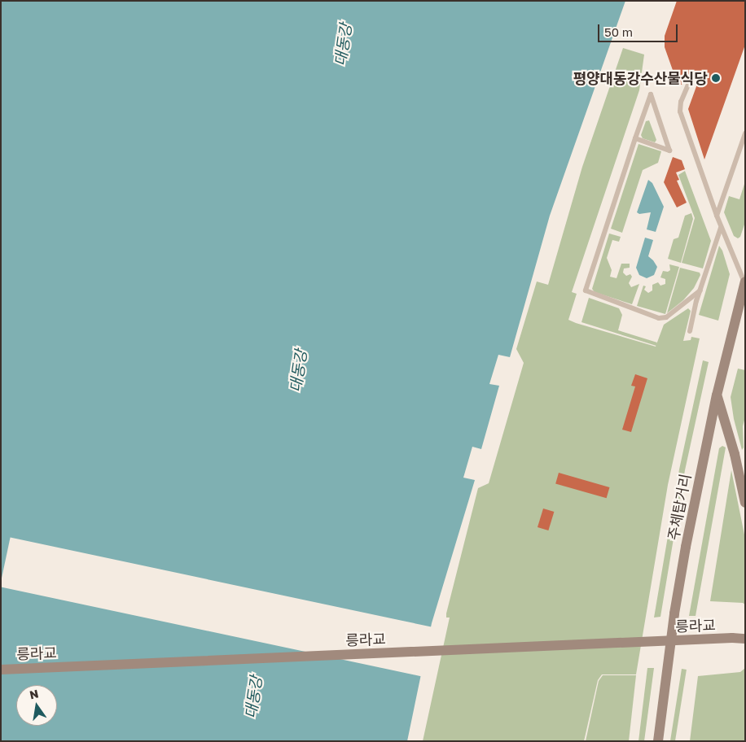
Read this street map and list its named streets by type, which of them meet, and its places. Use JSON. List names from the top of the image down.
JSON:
{
  "streets": {
    "main road": ["주체탑거리", "릉라교"]
  },
  "water": ["대동강"],
  "places": ["평양대동강수산물식당"],
  "scale_bar": "50 m",
  "north": "top"
}
